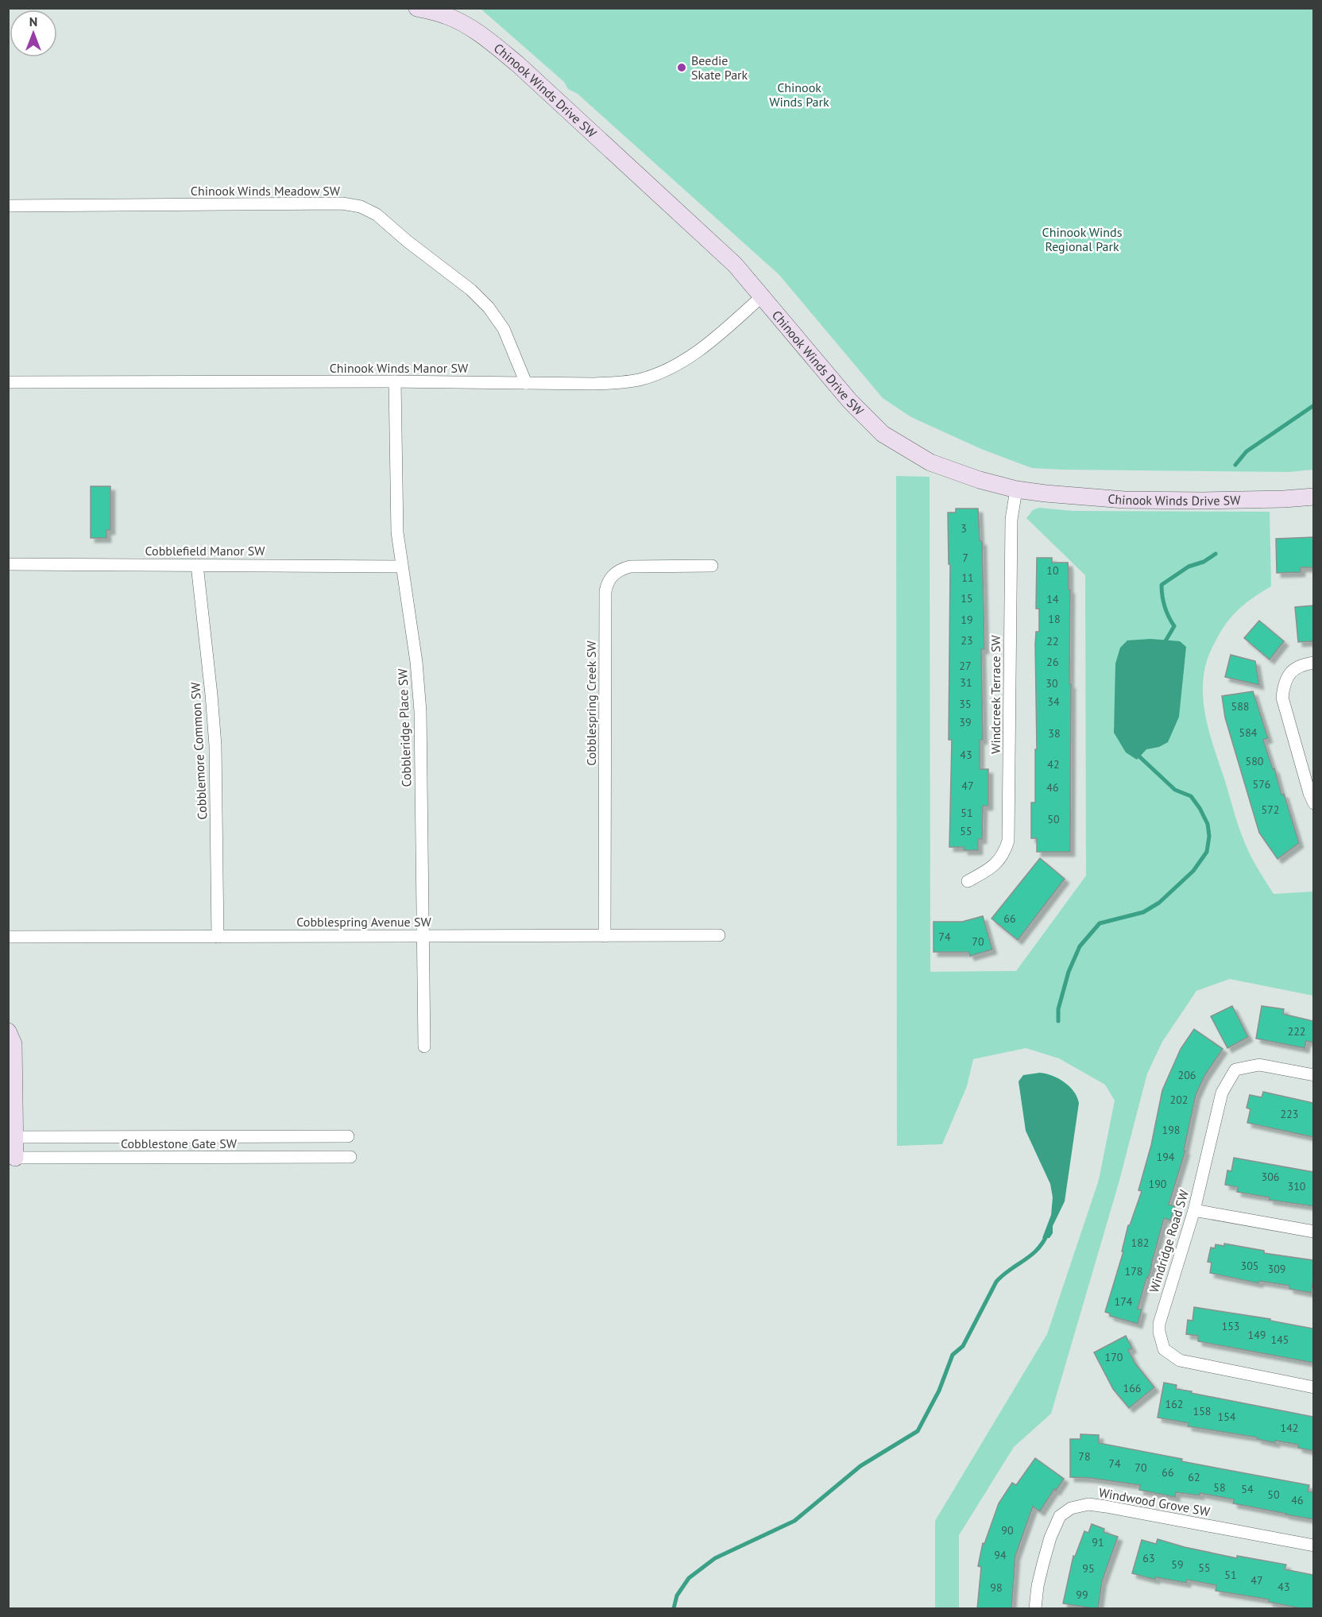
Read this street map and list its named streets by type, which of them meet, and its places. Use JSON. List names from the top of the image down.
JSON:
{
  "streets": {
    "street": [
      "Chinook Winds Drive SW",
      "Chinook Winds Meadow SW",
      "Chinook Winds Manor SW",
      "Cobblefield Manor SW",
      "Windcreek Terrace SW",
      "Cobblespring Creek SW",
      "Cobbleridge Place SW",
      "Cobblemore Common SW",
      "Cobblespring Avenue SW",
      "Cobblestone Gate SW",
      "Windridge Road SW",
      "Windwood Grove SW"
    ]
  },
  "crossings": [
    ["Chinook Winds Drive SW", "Chinook Winds Manor SW"],
    ["Chinook Winds Drive SW", "Windcreek Terrace SW"],
    ["Chinook Winds Meadow SW", "Chinook Winds Manor SW"],
    ["Chinook Winds Manor SW", "Cobbleridge Place SW"],
    ["Cobblefield Manor SW", "Cobbleridge Place SW"],
    ["Cobblefield Manor SW", "Cobblemore Common SW"],
    ["Cobblespring Creek SW", "Cobblespring Avenue SW"],
    ["Cobbleridge Place SW", "Cobblespring Avenue SW"],
    ["Cobblemore Common SW", "Cobblespring Avenue SW"]
  ],
  "parks": ["Chinook Winds Park", "Chinook Winds Regional Park"],
  "places": ["Beedie Skate Park"],
  "house_numbers": [
    "3",
    "7",
    "10",
    "11",
    "15",
    "14",
    "18",
    "19",
    "23",
    "22",
    "26",
    "27",
    "31",
    "30",
    "34",
    "35",
    "588",
    "39",
    "584",
    "38",
    "43",
    "580",
    "42",
    "576",
    "47",
    "46",
    "572",
    "51",
    "50",
    "55",
    "66",
    "74",
    "70",
    "222",
    "206",
    "202",
    "223",
    "198",
    "194",
    "306",
    "190",
    "310",
    "182",
    "305",
    "309",
    "178",
    "174",
    "153",
    "149",
    "145",
    "170",
    "166",
    "162",
    "158",
    "154",
    "142",
    "78",
    "74",
    "70",
    "66",
    "62",
    "58",
    "54",
    "50",
    "46",
    "90",
    "91",
    "94",
    "63",
    "59",
    "55",
    "95",
    "51",
    "47",
    "43",
    "98",
    "99"
  ],
  "north": "top"
}
